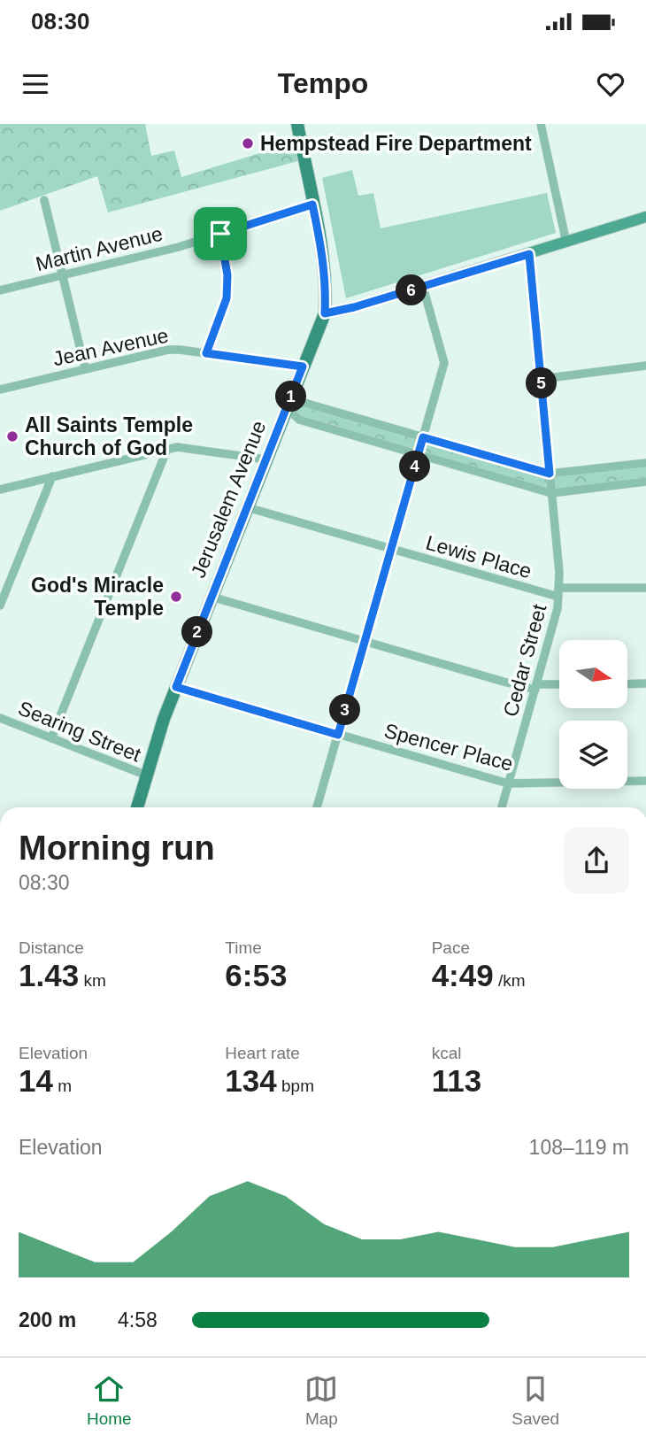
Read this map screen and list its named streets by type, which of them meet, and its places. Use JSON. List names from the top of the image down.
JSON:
{
  "streets": {
    "main road": ["Jerusalem Avenue"],
    "street": [
      "Martin Avenue",
      "Jean Avenue",
      "Lewis Place",
      "Cedar Street",
      "Searing Street",
      "Spencer Place"
    ]
  },
  "crossings": [
    ["Martin Avenue", "Jerusalem Avenue"],
    ["Jean Avenue", "Jerusalem Avenue"],
    ["Jerusalem Avenue", "Lewis Place"],
    ["Jerusalem Avenue", "Searing Street"],
    ["Jerusalem Avenue", "Spencer Place"],
    ["Lewis Place", "Cedar Street"],
    ["Cedar Street", "Spencer Place"]
  ],
  "places": ["Hempstead Fire Department", "All Saints Temple Church of God", "God's Miracle Temple"],
  "north": "right",
  "page": {
    "status": "08:30",
    "header": "Tempo",
    "pins": [
      "6",
      "5",
      "1",
      "4",
      "2",
      "3"
    ],
    "heading": ["Morning run", "08:30"],
    "stats": [
      ["Distance", "1.43 km"],
      ["Time", "6:53"],
      ["Pace", "4:49 /km"],
      ["Elevation", "14 m"],
      ["Heart rate", "134 bpm"],
      ["kcal", "113"]
    ],
    "chart": ["Elevation", "108–119 m"],
    "list": [
      {
        "name": "200 m",
        "note": "4:58"
      }
    ],
    "tabs": ["Home", "Map", "Saved"]
  }
}
